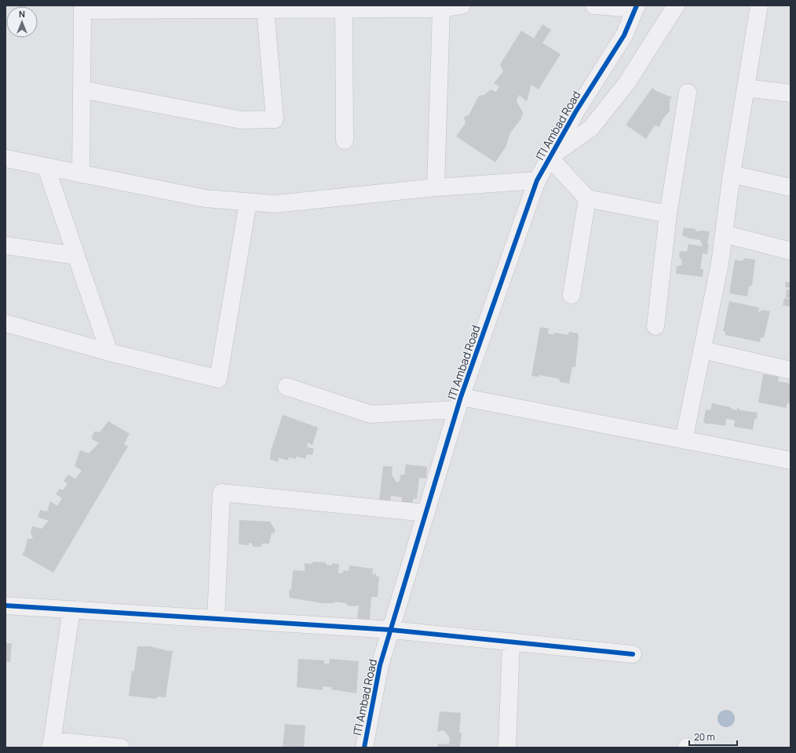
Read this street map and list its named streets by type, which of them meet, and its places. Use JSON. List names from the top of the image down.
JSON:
{
  "streets": {
    "street": ["ITI Ambad Road"]
  },
  "scale_bar": "20 m",
  "north": "top"
}
